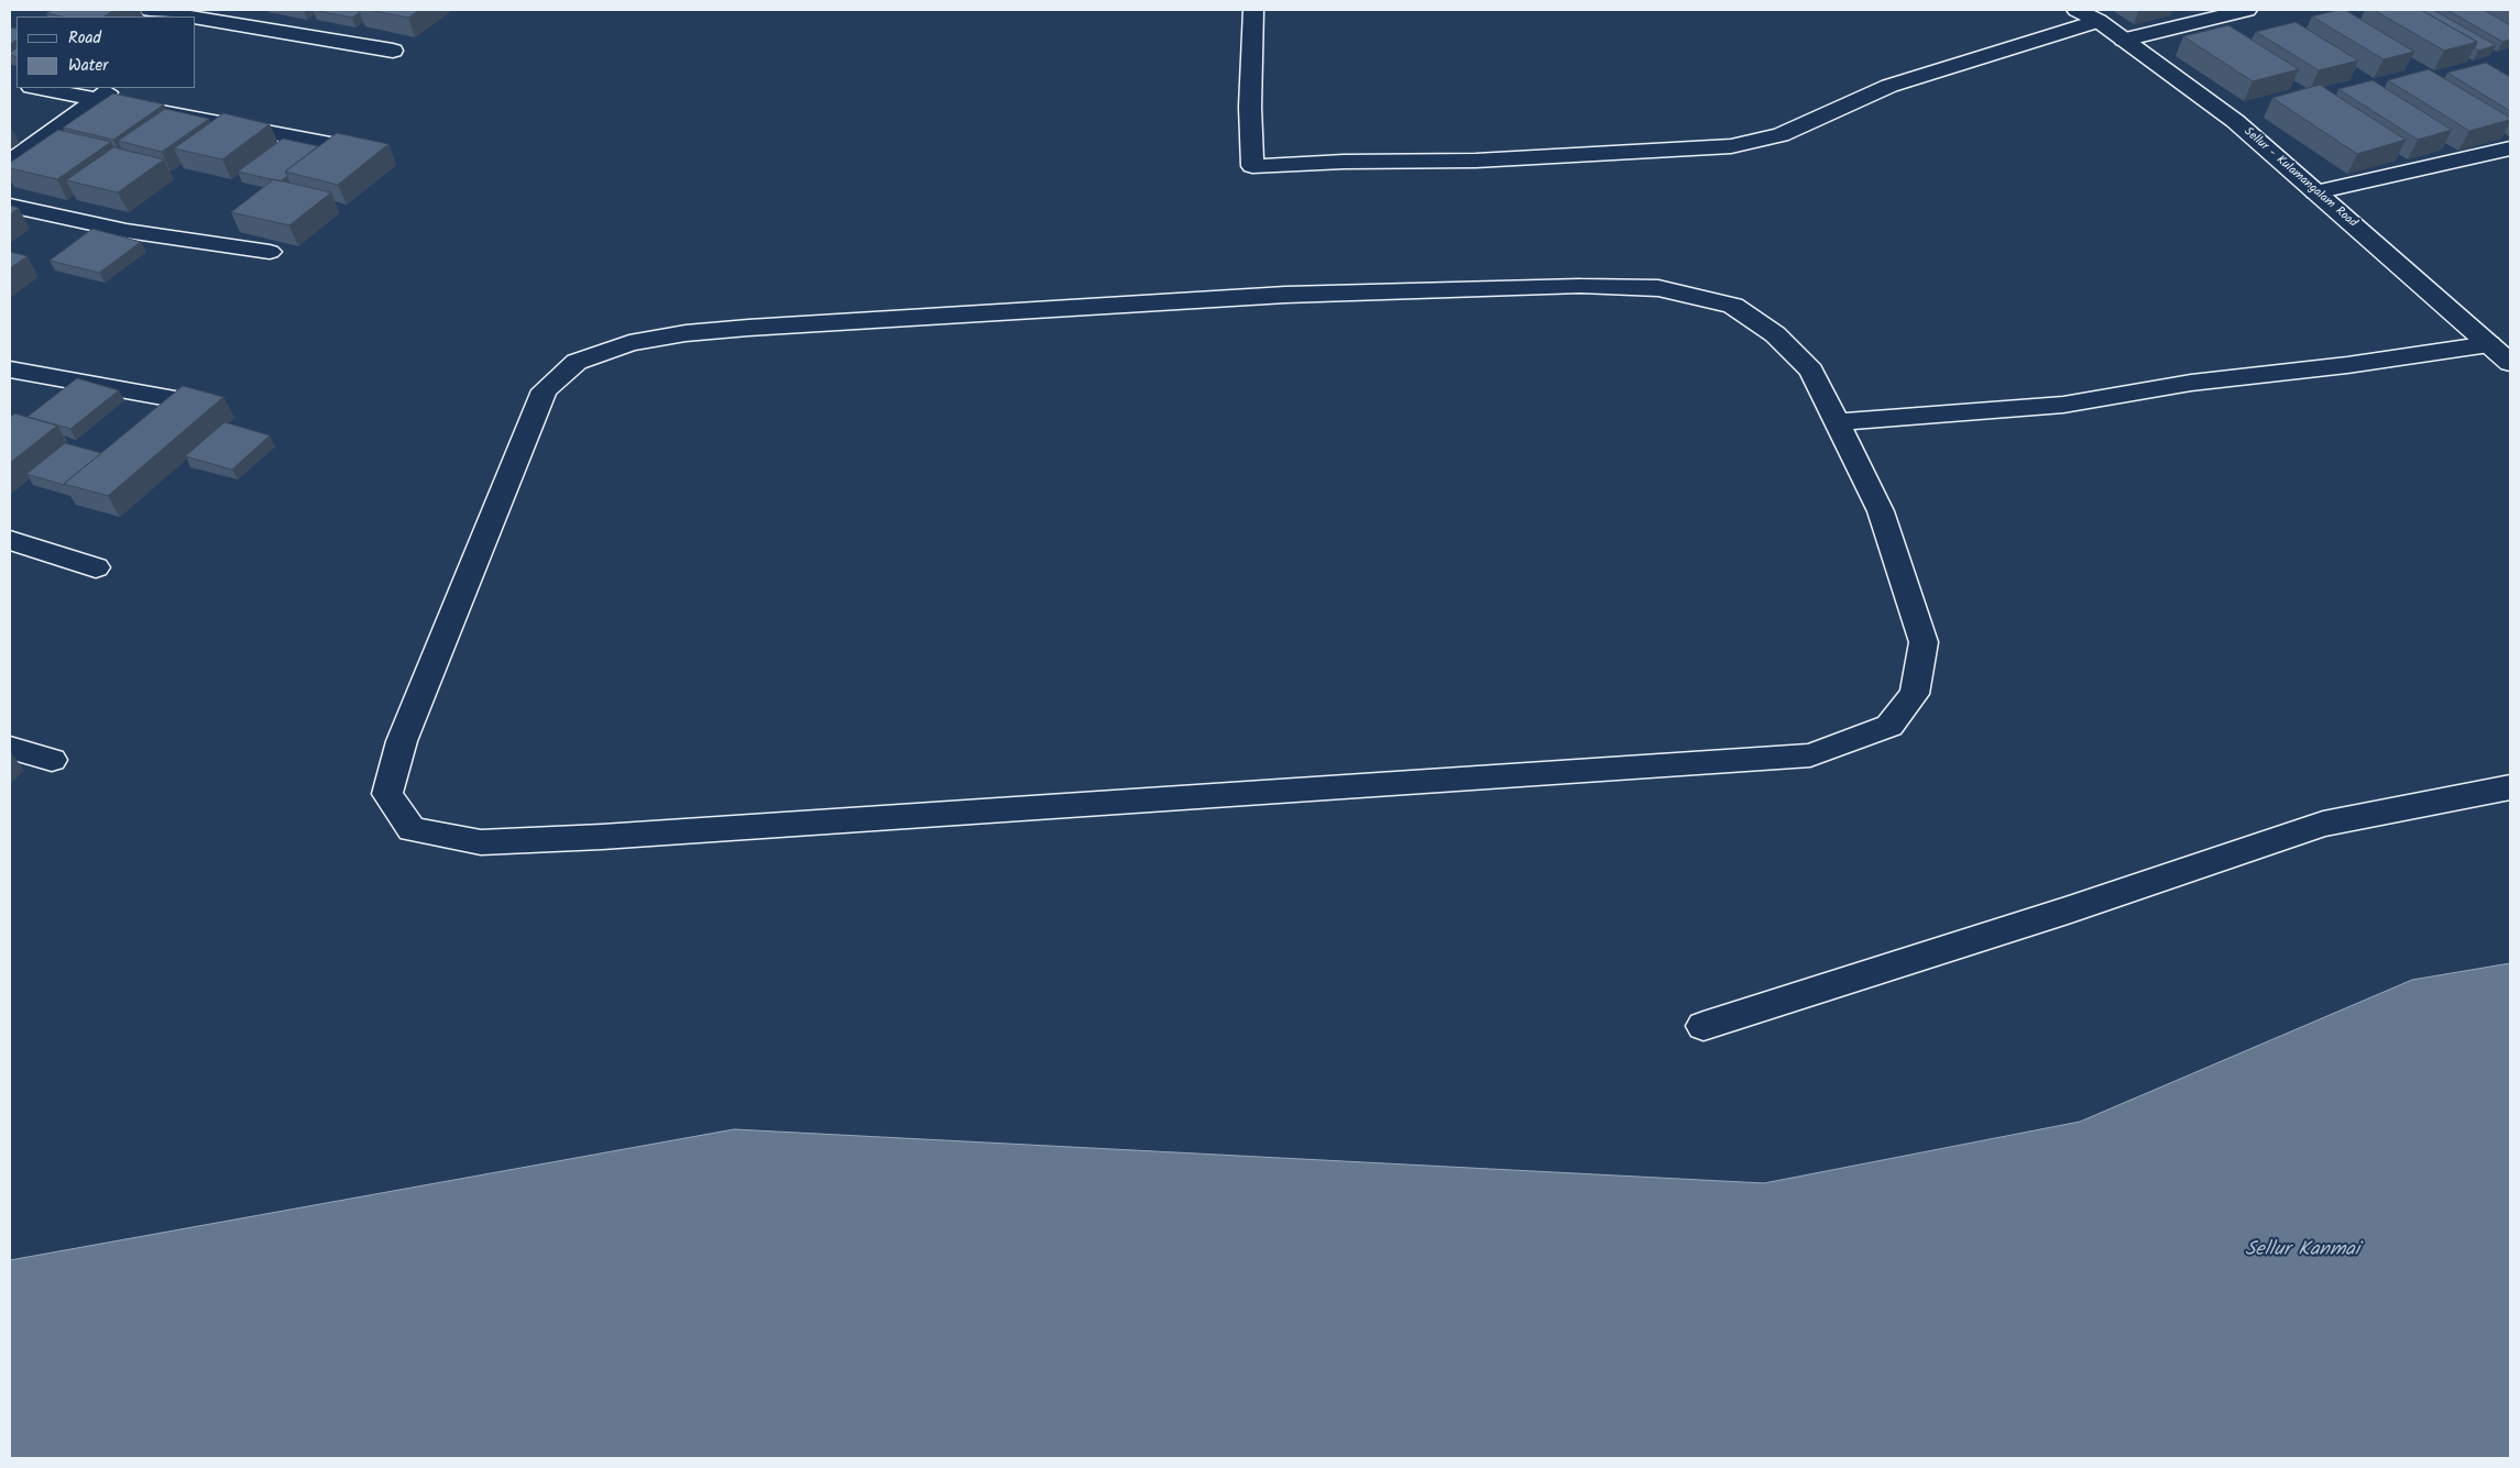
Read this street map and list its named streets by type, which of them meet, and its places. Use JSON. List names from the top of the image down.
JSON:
{
  "streets": {
    "street": ["Sellur - Kulamangalam Road"]
  },
  "water": ["Sellur Kanmai"],
  "legend": ["Road", "Water"]
}
